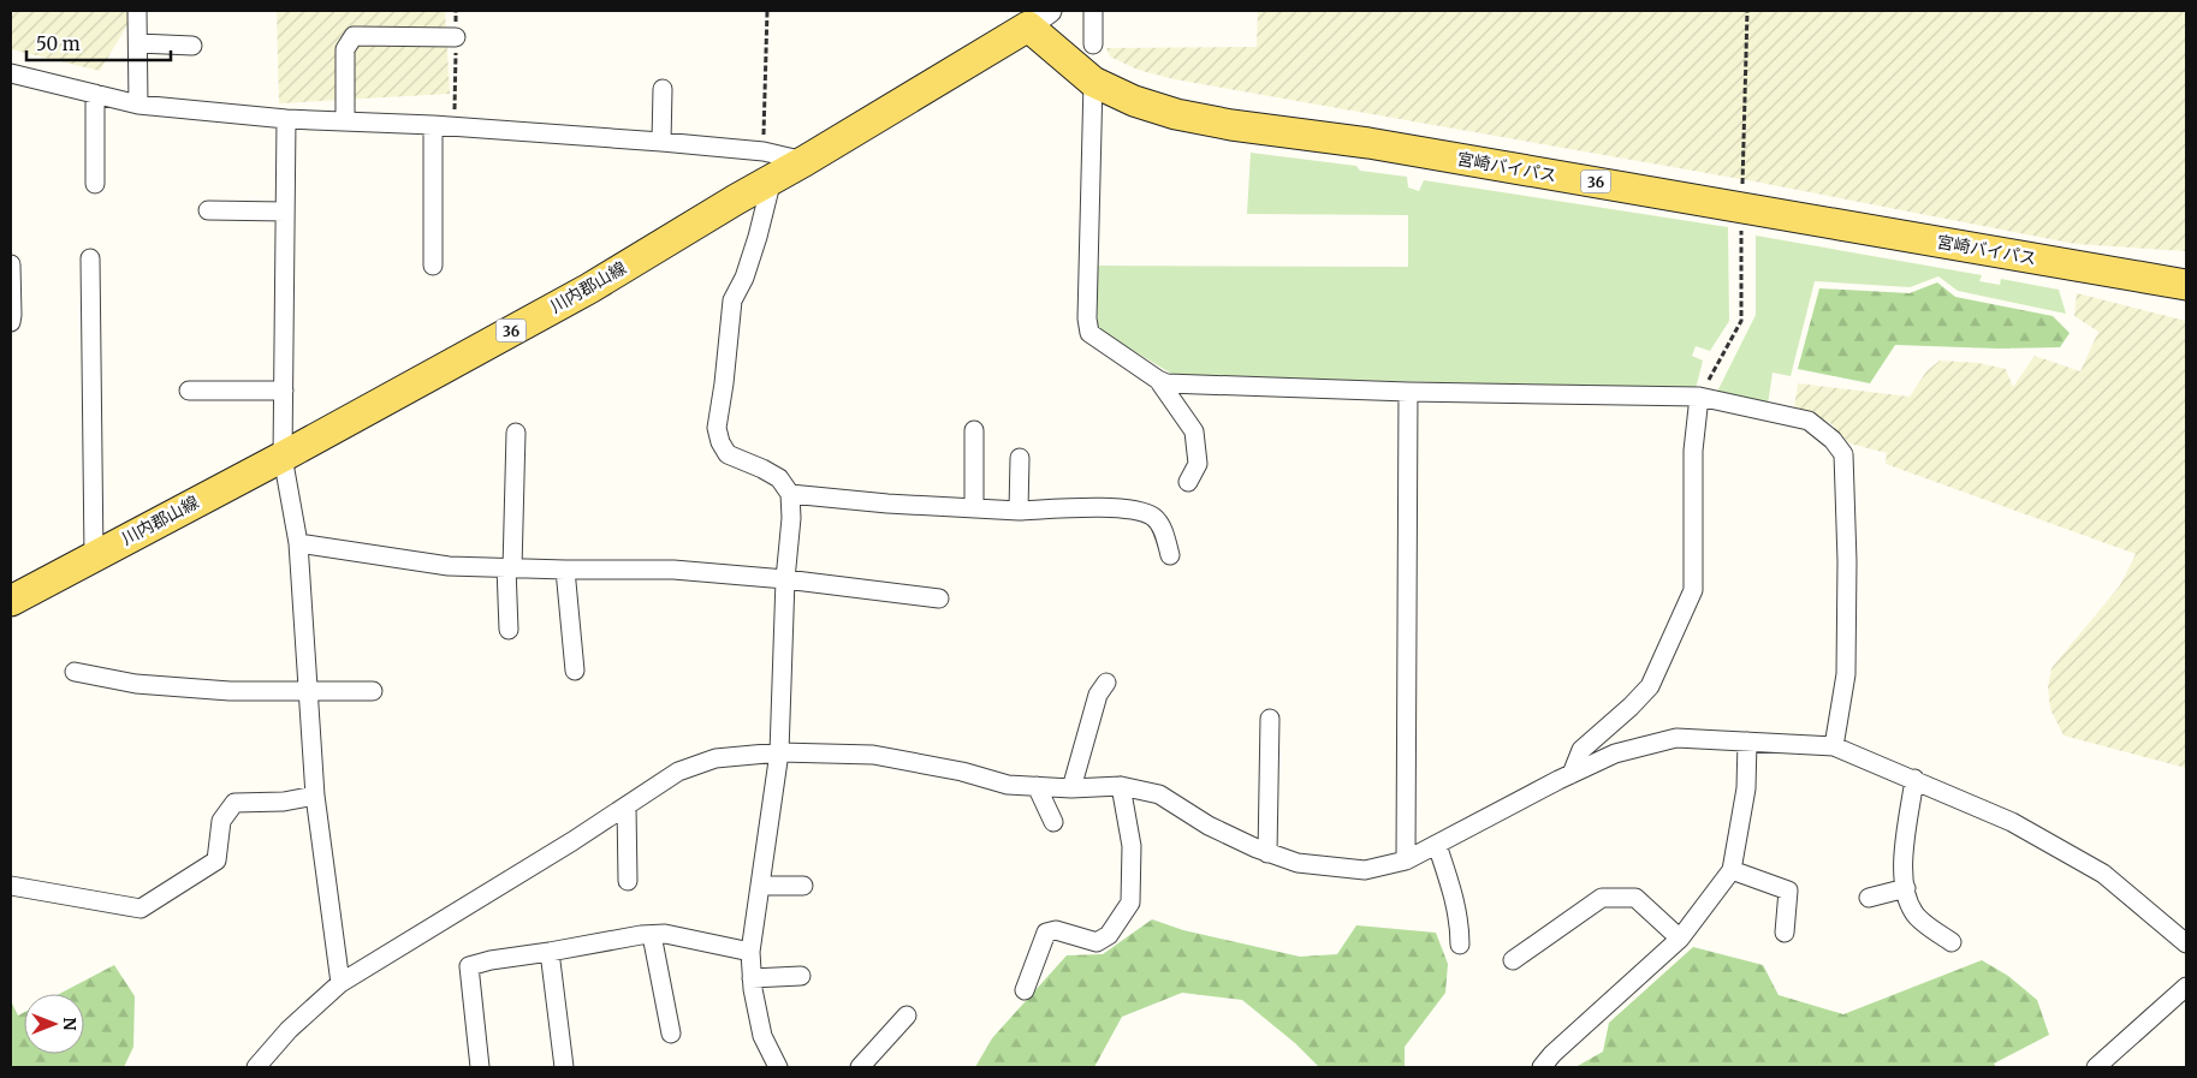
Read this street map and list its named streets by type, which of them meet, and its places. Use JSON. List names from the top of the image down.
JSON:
{
  "streets": {
    "main road": ["宮崎バイパス", "36", "川内郡山線"]
  },
  "crossings": [
    ["宮崎バイパス", "川内郡山線"]
  ],
  "scale_bar": "50 m",
  "north": "right"
}
